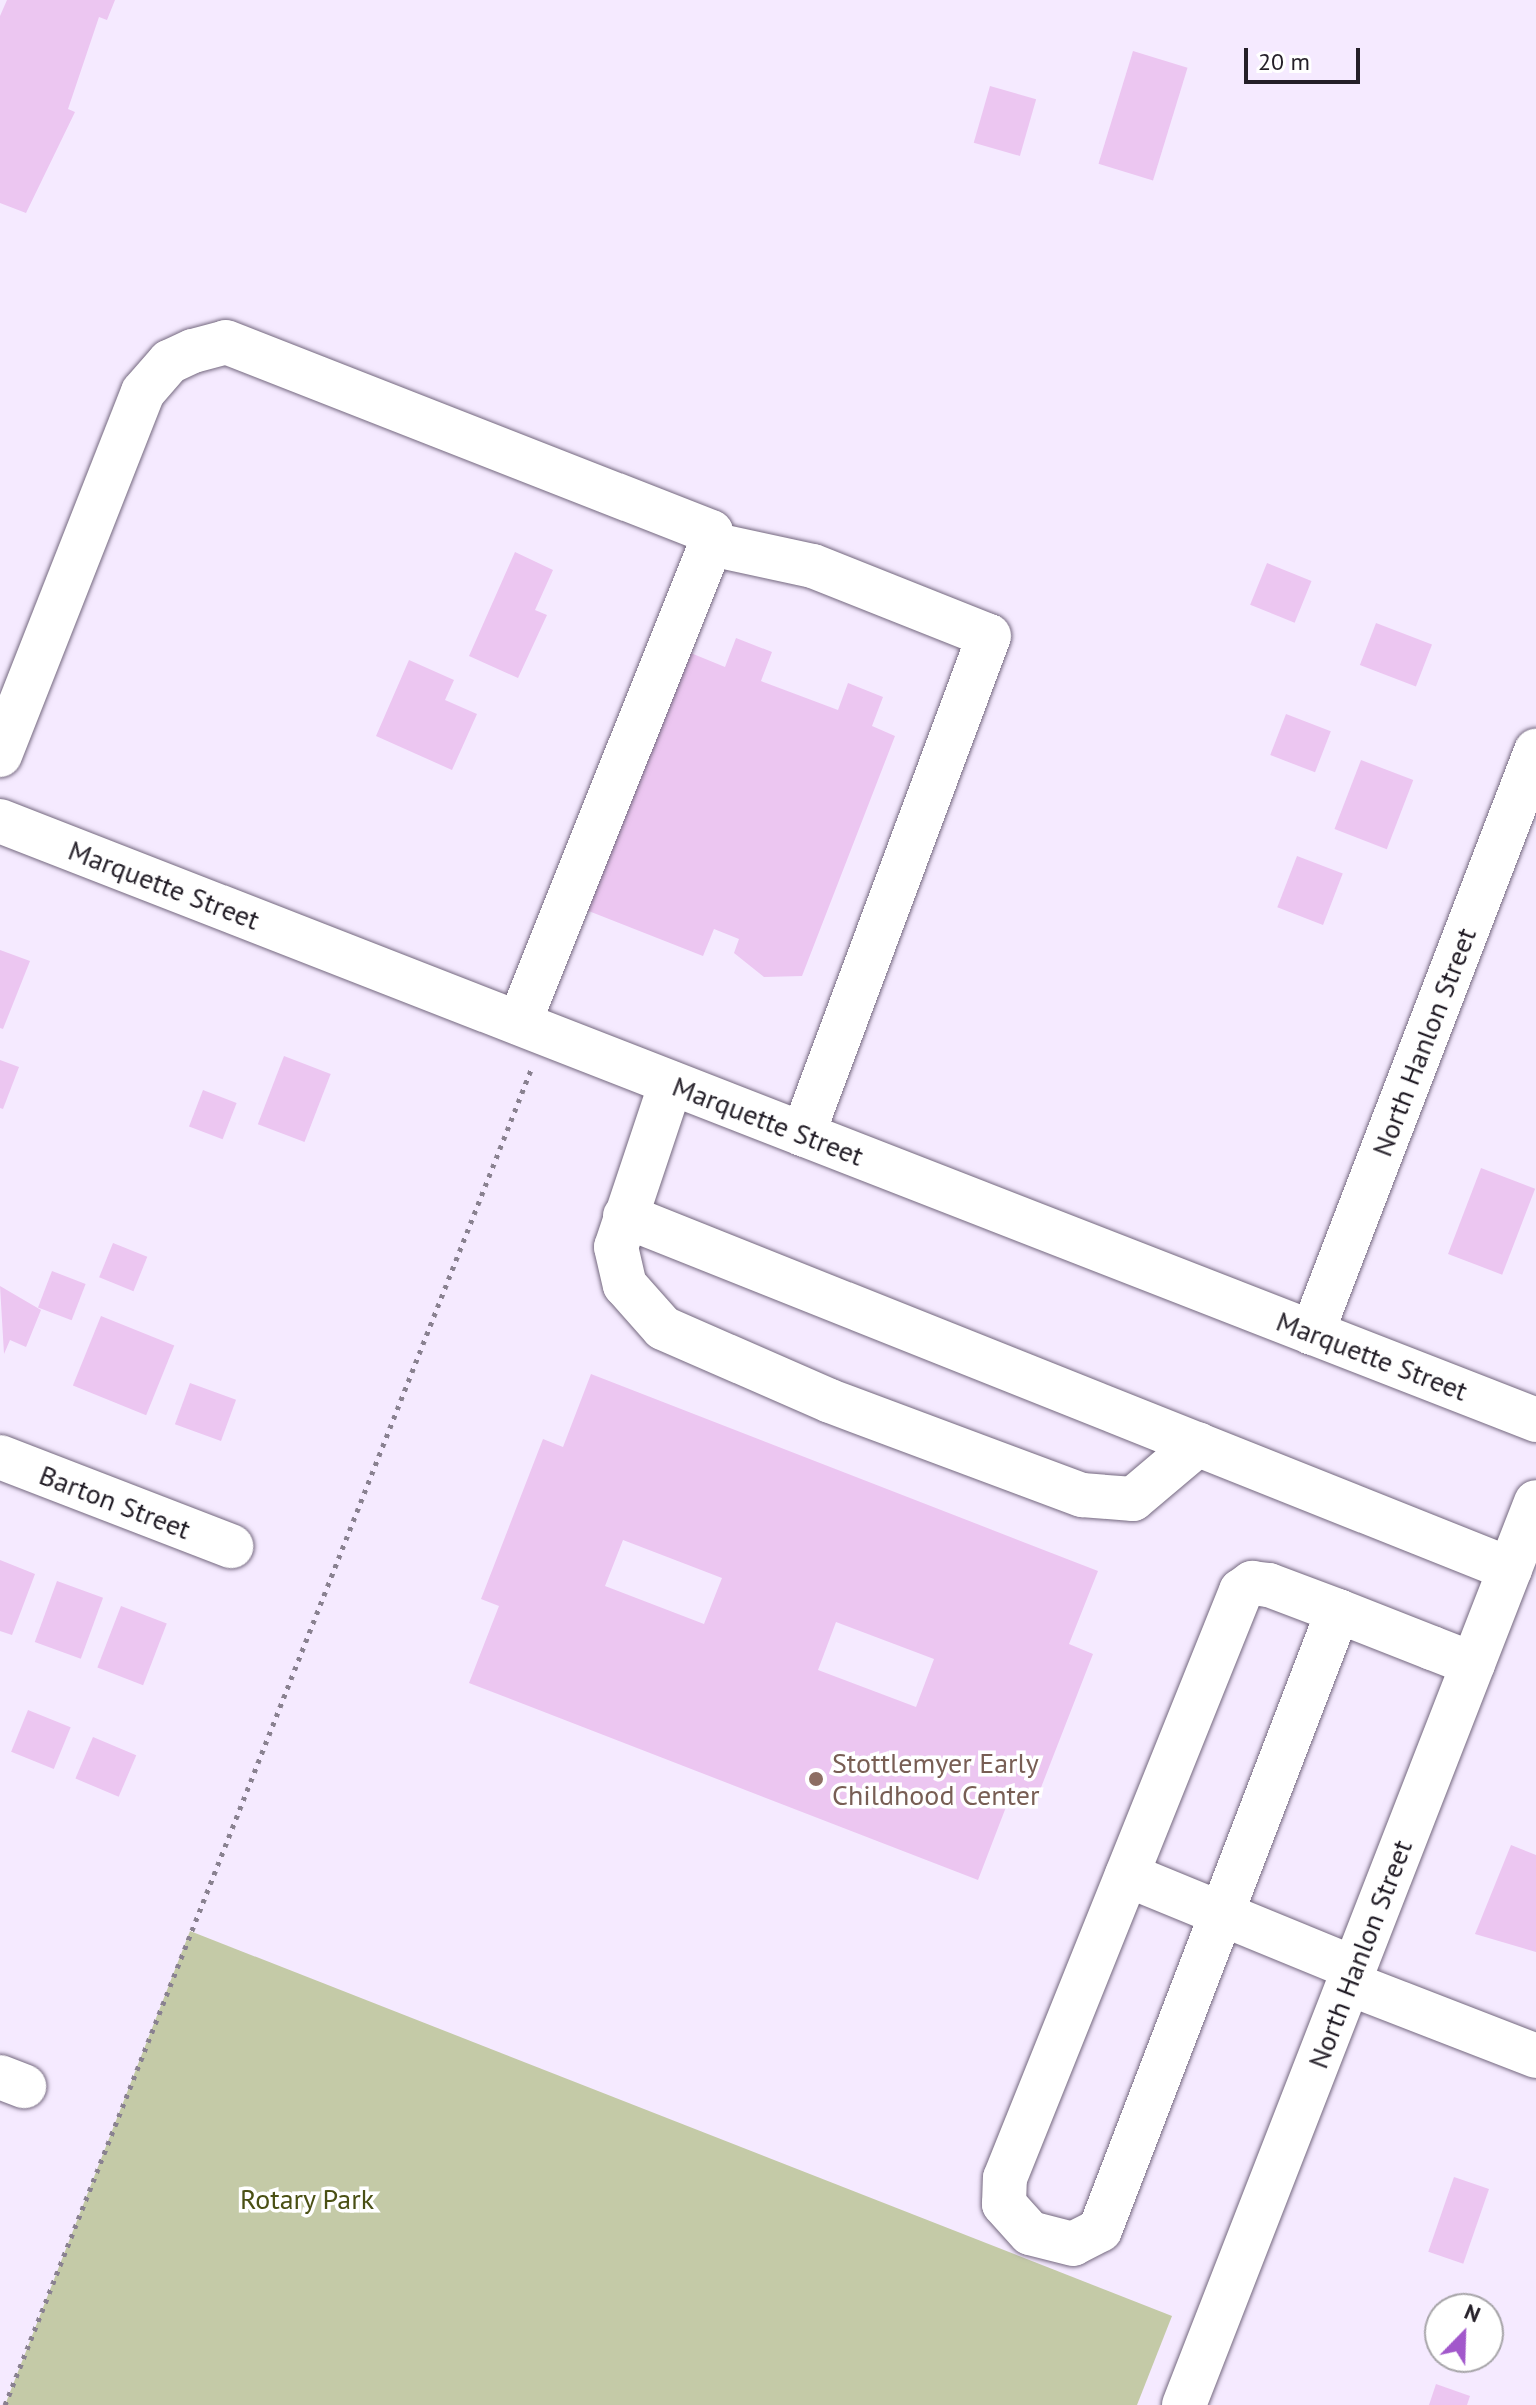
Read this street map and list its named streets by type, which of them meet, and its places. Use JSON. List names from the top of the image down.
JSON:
{
  "streets": {
    "street": ["Marquette Street", "North Hanlon Street", "Barton Street"]
  },
  "crossings": [
    ["Marquette Street", "North Hanlon Street"]
  ],
  "parks": ["Rotary Park"],
  "places": ["Stottlemyer Early Childhood Center"],
  "scale_bar": "20 m",
  "north": "top right"
}
